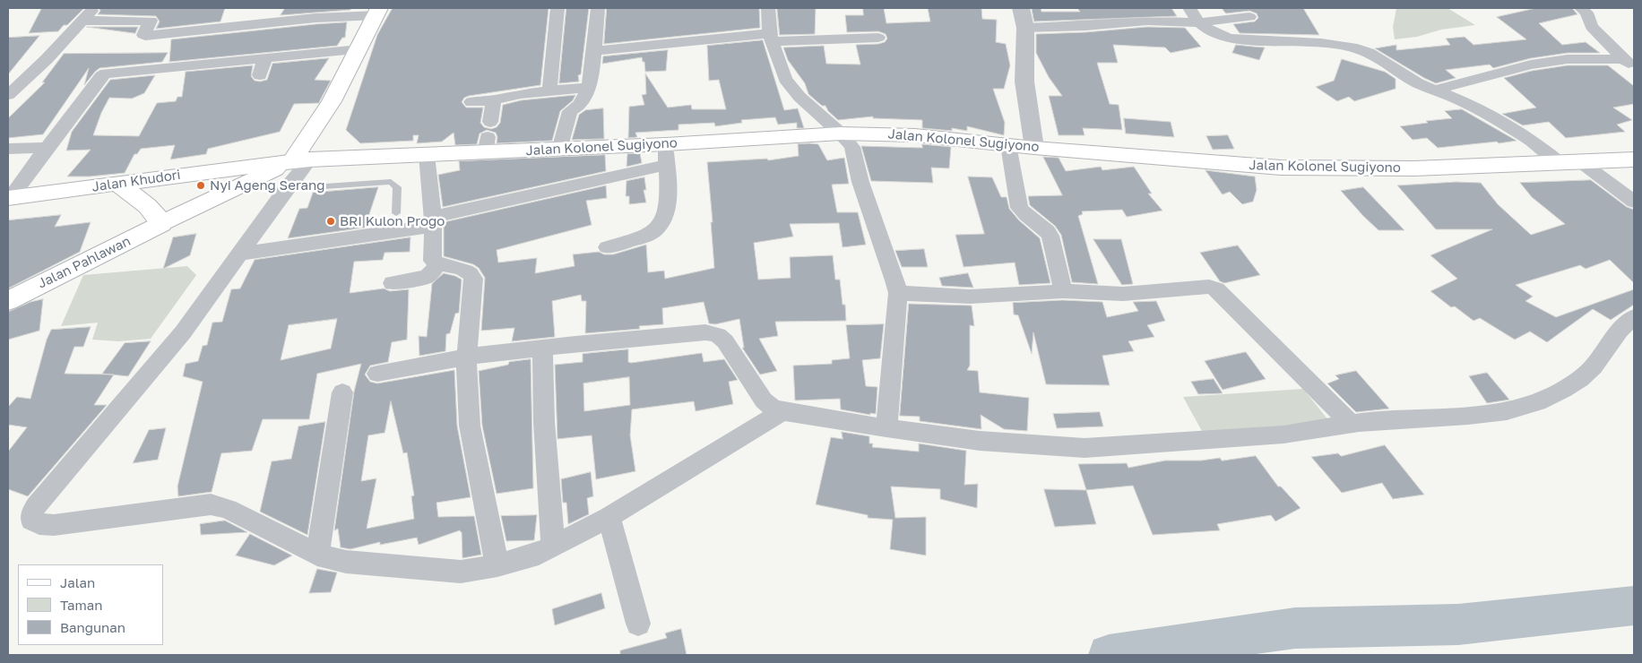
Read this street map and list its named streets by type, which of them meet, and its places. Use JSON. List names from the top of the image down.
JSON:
{
  "streets": {
    "main road": ["Jalan Kolonel Sugiyono", "Jalan Khudori", "Jalan Pahlawan"]
  },
  "crossings": [
    ["Jalan Kolonel Sugiyono", "Jalan Khudori"],
    ["Jalan Kolonel Sugiyono", "Jalan Pahlawan"],
    ["Jalan Khudori", "Jalan Pahlawan"]
  ],
  "places": ["Nyi Ageng Serang", "BRI Kulon Progo"],
  "legend": ["Jalan", "Taman", "Bangunan"]
}
